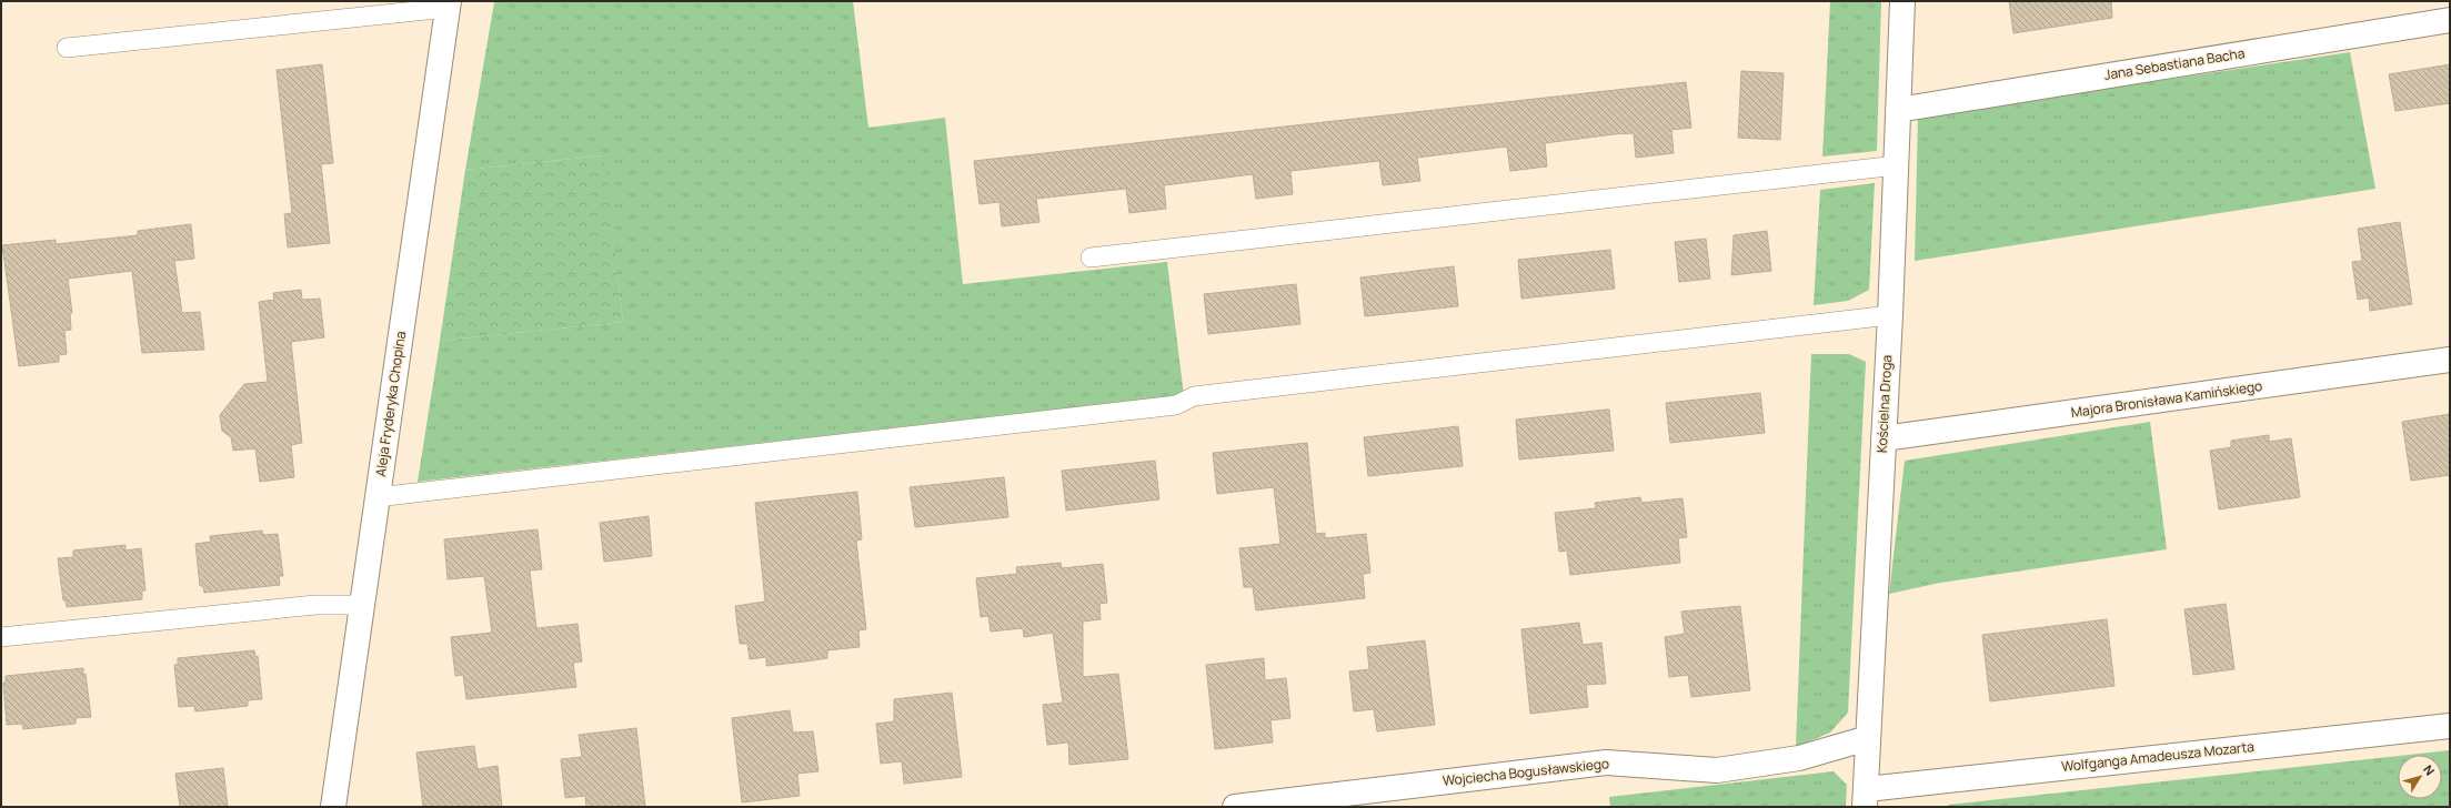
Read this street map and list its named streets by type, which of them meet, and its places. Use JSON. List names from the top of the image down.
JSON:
{
  "streets": {
    "street": [
      "Jana Sebastiana Bacha",
      "Majora Bronisława Kamińskiego",
      "Aleja Fryderyka Chopina",
      "Kościelna Droga",
      "Wolfganga Amadeusza Mozarta",
      "Wojciecha Bogusławskiego"
    ]
  },
  "crossings": [
    ["Jana Sebastiana Bacha", "Kościelna Droga"],
    ["Majora Bronisława Kamińskiego", "Kościelna Droga"],
    ["Kościelna Droga", "Wolfganga Amadeusza Mozarta"],
    ["Kościelna Droga", "Wojciecha Bogusławskiego"]
  ],
  "north": "top right"
}
